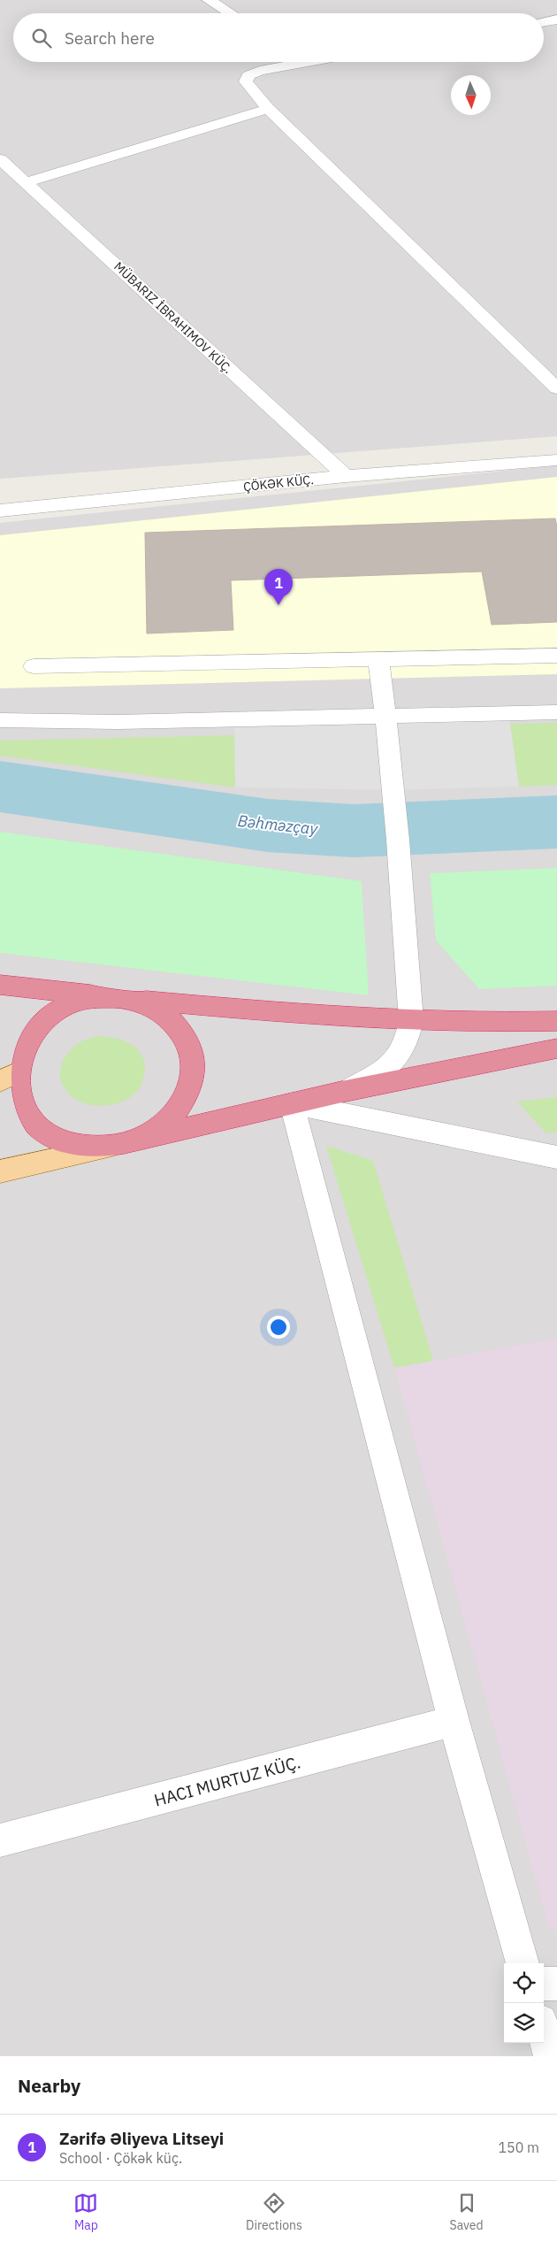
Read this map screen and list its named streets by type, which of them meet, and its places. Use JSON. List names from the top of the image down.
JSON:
{
  "streets": {
    "street": ["MÜBARIZ İBRAHIMOV KÜÇ.", "ÇÖKƏK KÜÇ."]
  },
  "crossings": [
    ["MÜBARIZ İBRAHIMOV KÜÇ.", "ÇÖKƏK KÜÇ."]
  ],
  "water": ["Bəhməzçay"],
  "north": "bottom",
  "page": {
    "search": "Search here",
    "pins": "1",
    "heading": "Nearby",
    "list": [
      {
        "mark": "1",
        "name": "Zərifə Əliyeva Litseyi",
        "note": "School · Çökək küç.",
        "value": "150 m"
      }
    ],
    "nav": ["Map", "Directions", "Saved"]
  }
}
